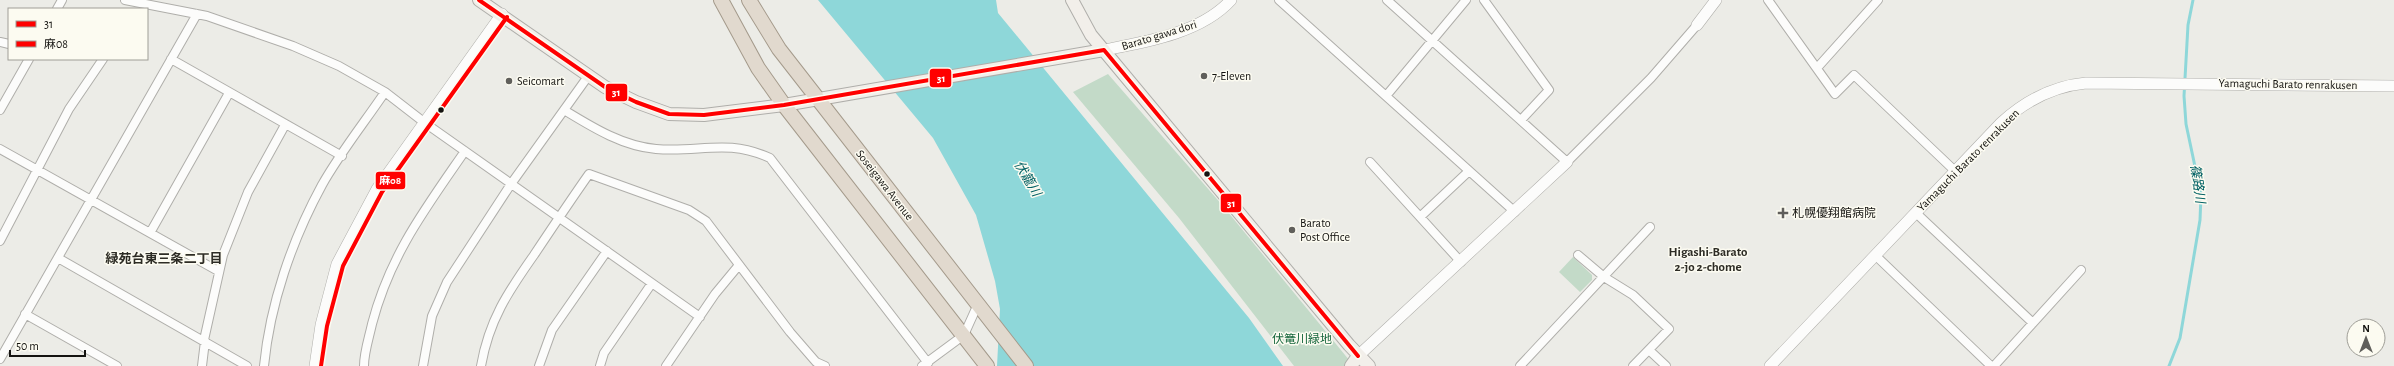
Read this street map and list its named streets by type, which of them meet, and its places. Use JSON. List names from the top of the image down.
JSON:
{
  "streets": {
    "highway": ["Soseigawa Avenue"],
    "street": ["Barato gawa dori", "Yamaguchi Barato renrakusen"]
  },
  "districts": ["Higashi-Barato 2-jo 2-chome", "緑苑台東三条二丁目"],
  "water": ["伏籠川", "篠路川"],
  "parks": ["伏篭川緑地"],
  "places": {
    "other": ["7-Eleven", "Seicomart", "Barato Post Office"],
    "health": ["札幌優翔館病院"]
  },
  "lines": ["transit line 31", "transit line 麻08"],
  "legend": ["31", "麻08"],
  "scale_bar": "50 m",
  "north": "top"
}
